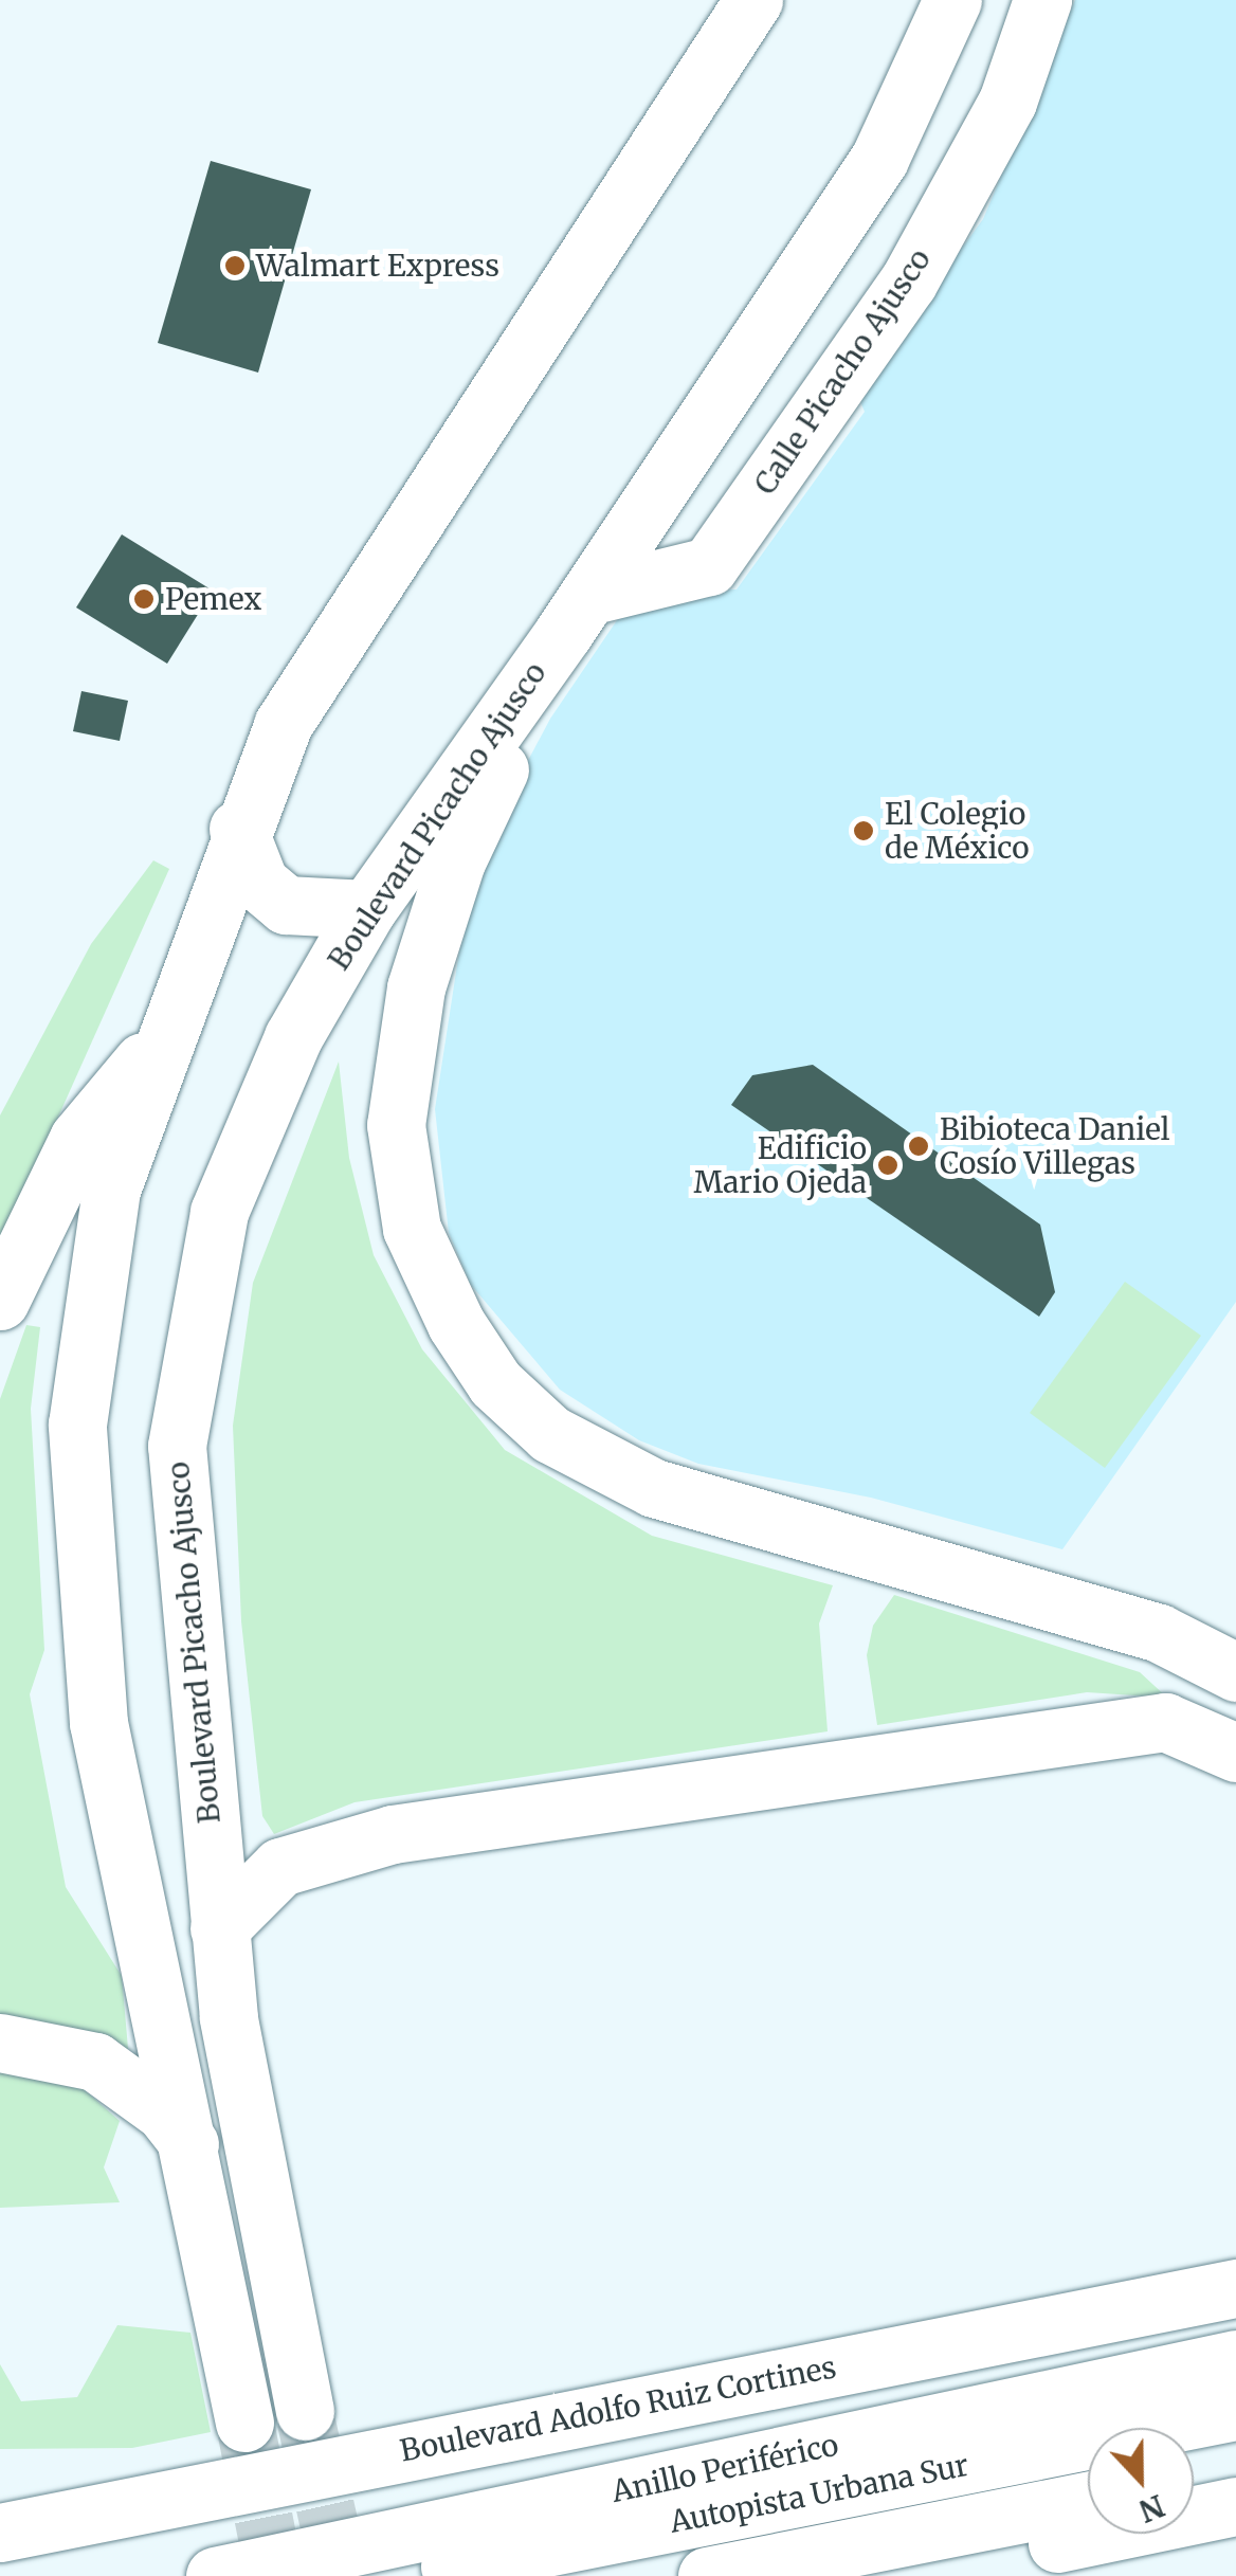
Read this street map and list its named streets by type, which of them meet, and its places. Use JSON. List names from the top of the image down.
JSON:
{
  "streets": {
    "main road": [
      "Calle Picacho Ajusco",
      "Boulevard Picacho Ajusco",
      "Boulevard Adolfo Ruiz Cortines",
      "Anillo Periférico",
      "Autopista Urbana Sur"
    ]
  },
  "crossings": [
    ["Calle Picacho Ajusco", "Boulevard Picacho Ajusco"]
  ],
  "places": [
    "Walmart Express",
    "Pemex",
    "El Colegio de México",
    "Bibioteca Daniel Cosío Villegas",
    "Edificio Mario Ojeda"
  ],
  "north": "bottom"
}
